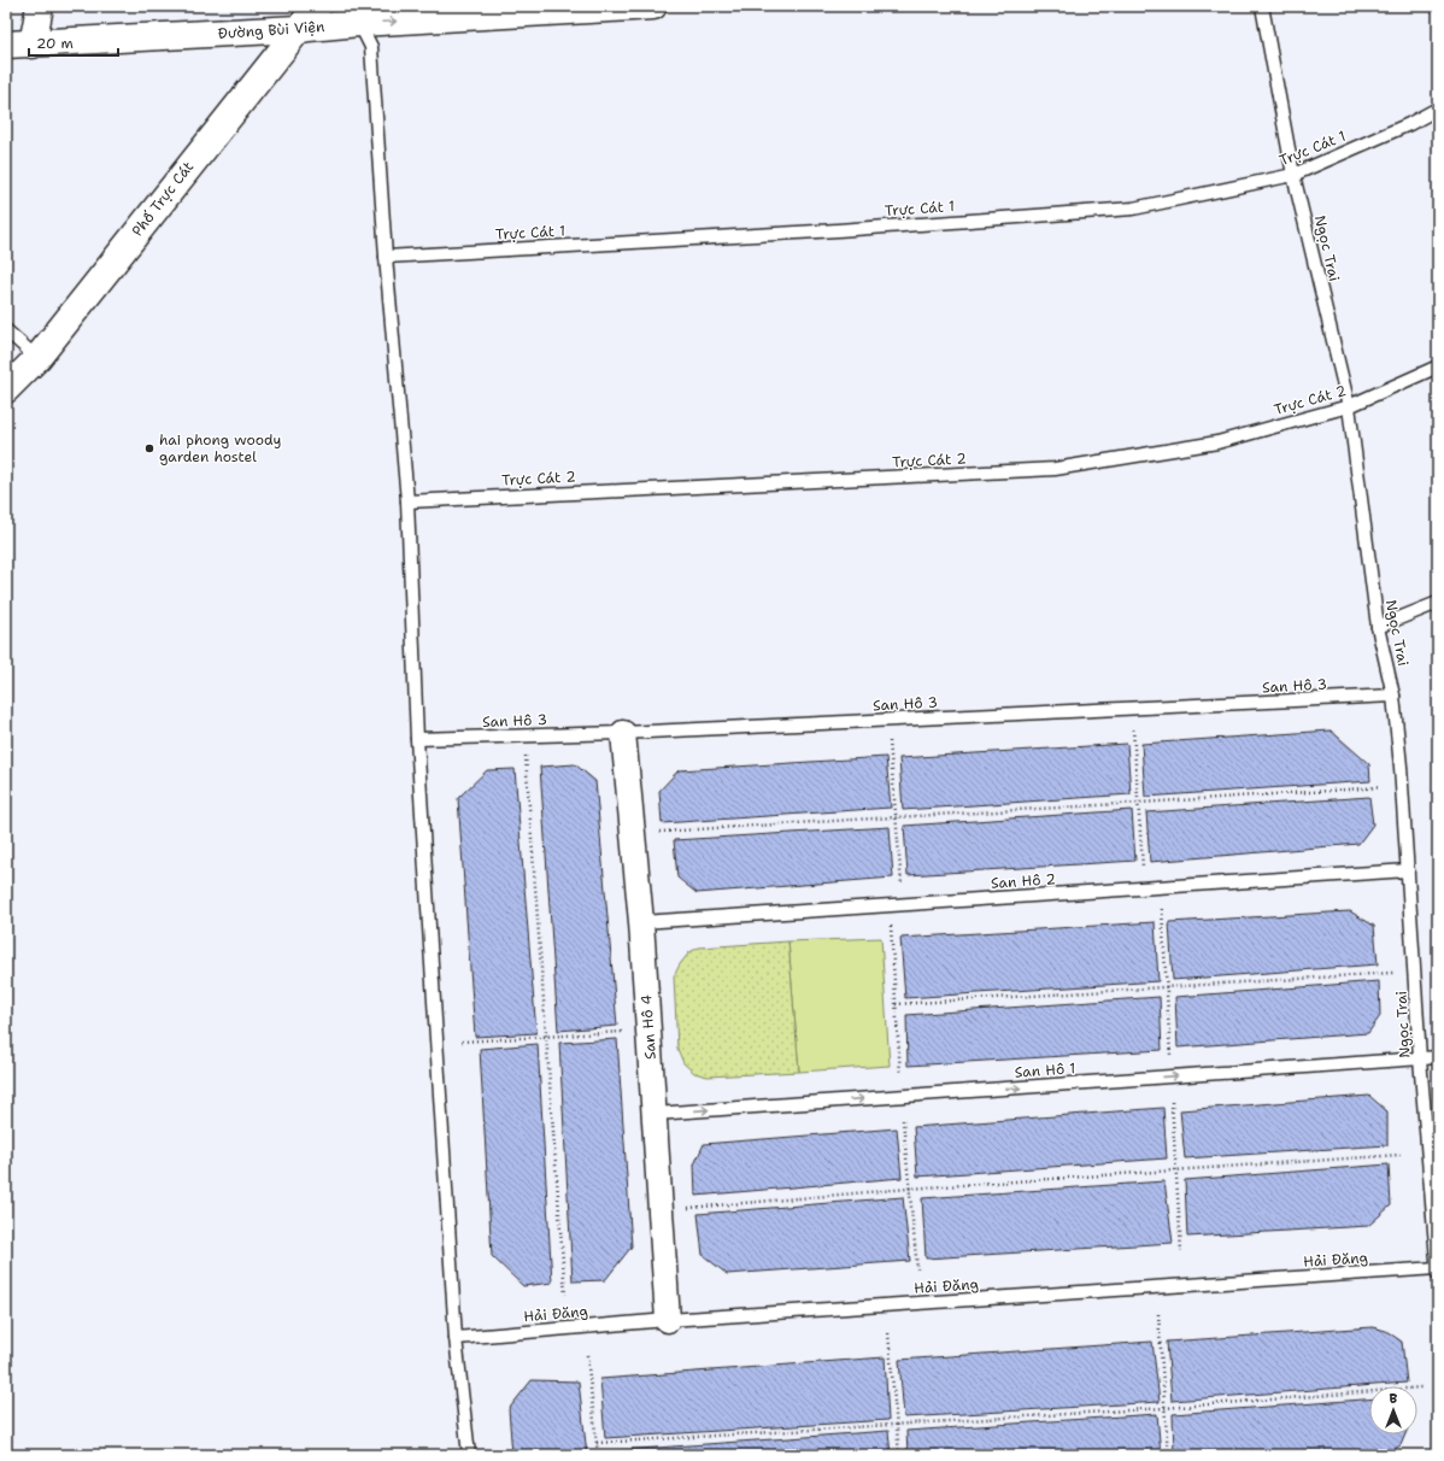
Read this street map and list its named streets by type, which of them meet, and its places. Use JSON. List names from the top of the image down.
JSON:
{
  "streets": {
    "main road": ["Đường Bùi Viện", "Phố Trực Cát"],
    "street": ["San Hô 4"],
    "lane": [
      "Trực Cát 1",
      "Ngọc Trai",
      "Trực Cát 2",
      "San Hô 3",
      "San Hô 2",
      "San Hô 1",
      "Hải Đăng"
    ]
  },
  "crossings": [
    ["Đường Bùi Viện", "Phố Trực Cát"],
    ["Trực Cát 1", "Ngọc Trai"],
    ["Ngọc Trai", "Trực Cát 2"],
    ["Ngọc Trai", "San Hô 3"],
    ["Ngọc Trai", "San Hô 2"],
    ["Ngọc Trai", "San Hô 1"],
    ["Ngọc Trai", "Hải Đăng"],
    ["San Hô 3", "San Hô 4"],
    ["San Hô 2", "San Hô 4"],
    ["San Hô 4", "San Hô 1"],
    ["San Hô 4", "Hải Đăng"]
  ],
  "one_way": ["Đường Bùi Viện", "San Hô 1"],
  "places": ["hai phong woody garden hostel"],
  "scale_bar": "20 m",
  "north": "top"
}
